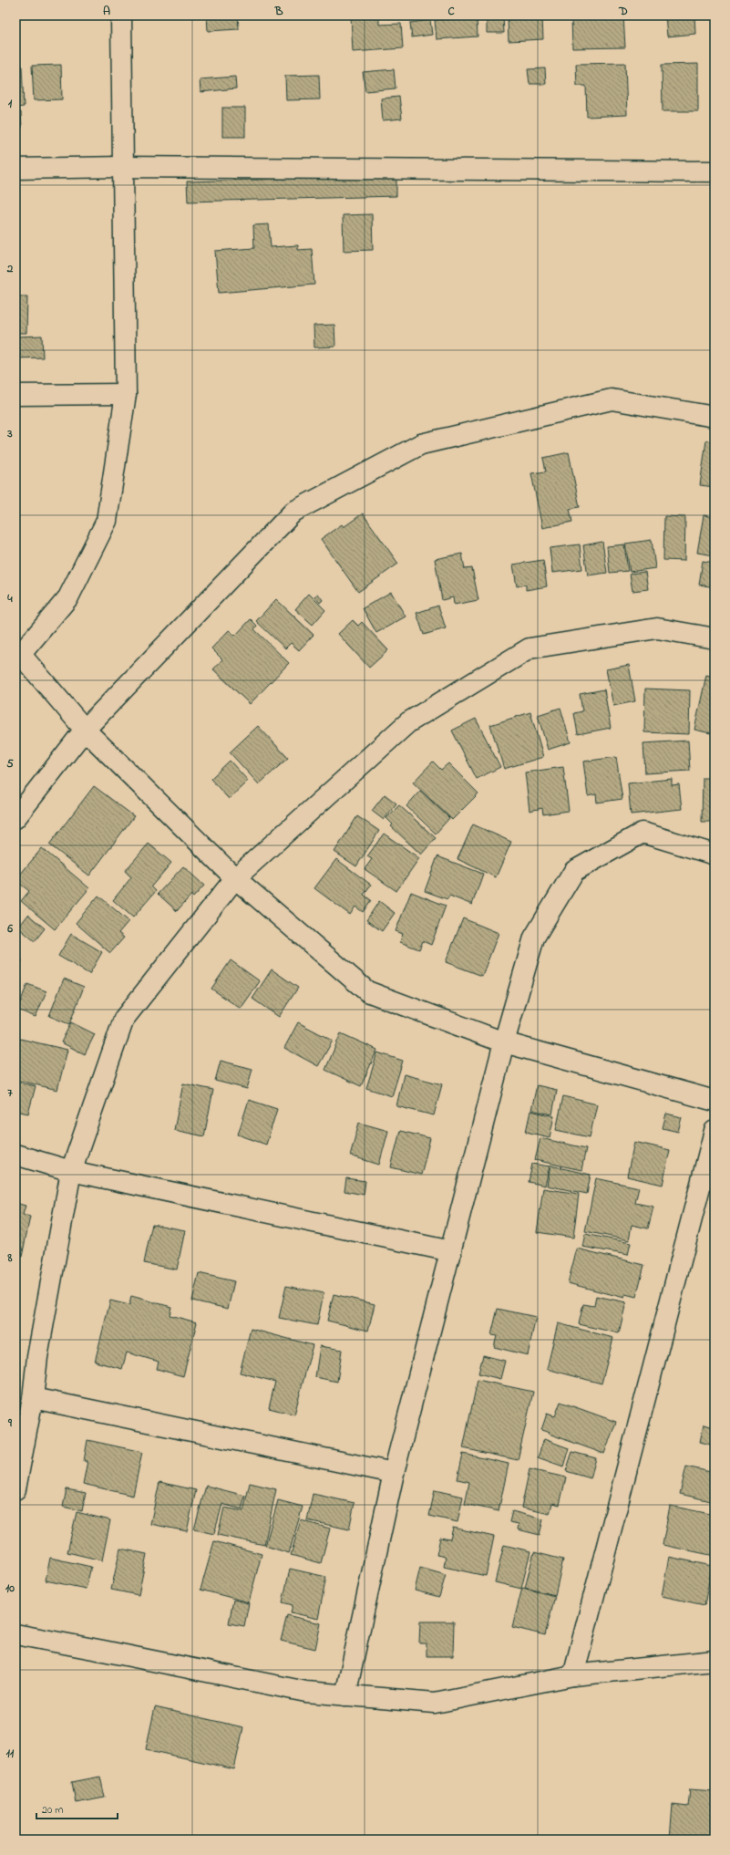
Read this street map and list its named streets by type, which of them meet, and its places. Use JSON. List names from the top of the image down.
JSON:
{
  "scale_bar": "20 m",
  "grid": {
    "columns": [
      "A",
      "B",
      "C",
      "D"
    ],
    "rows": [
      "1",
      "2",
      "3",
      "4",
      "5",
      "6",
      "7",
      "8",
      "9",
      "10",
      "11"
    ]
  }
}
